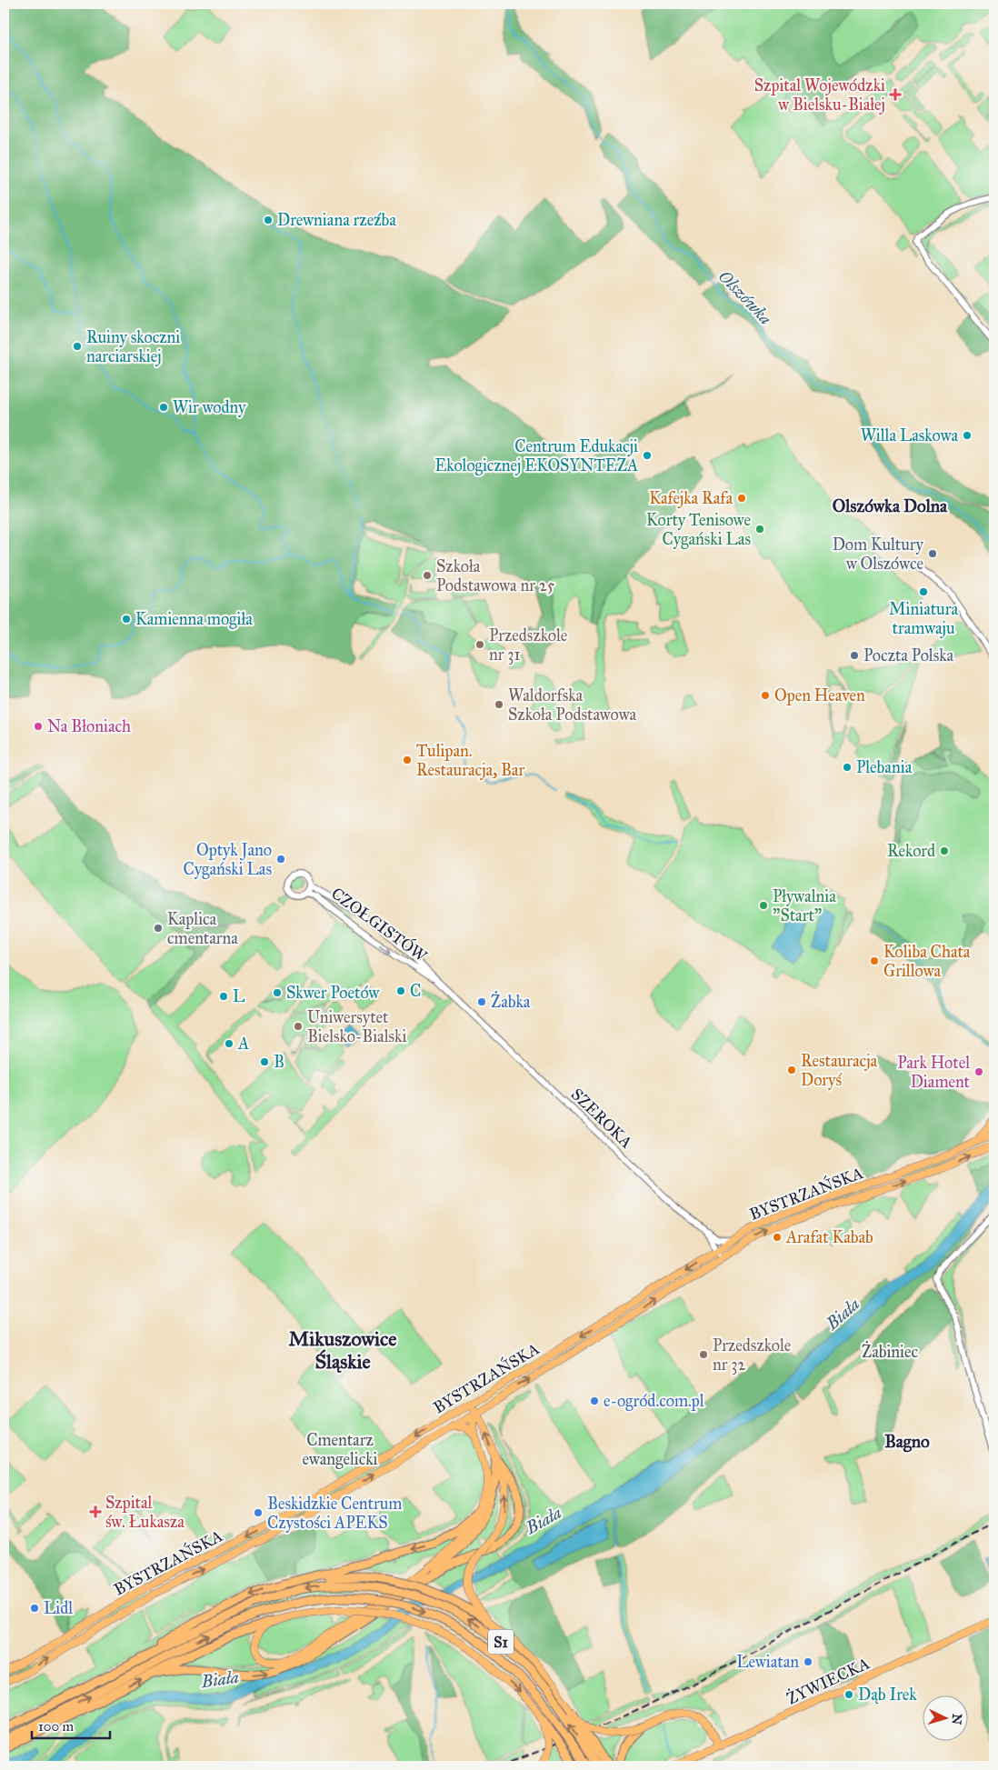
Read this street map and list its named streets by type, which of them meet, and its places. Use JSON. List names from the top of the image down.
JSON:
{
  "streets": {
    "highway": ["S1"],
    "main road": ["BYSTRZAŃSKA", "ŻYWIECKA"],
    "street": ["CZOŁGISTÓW", "SZEROKA"]
  },
  "crossings": [
    ["CZOŁGISTÓW", "SZEROKA"],
    ["SZEROKA", "BYSTRZAŃSKA"]
  ],
  "districts": ["Olszówka Dolna", "Mikuszowice Śląskie", "Bagno"],
  "water": ["Olszówka", "Biała"],
  "parks": ["Żabiniec", "Cmentarz ewangelicki"],
  "places": {
    "health": ["Szpital Wojewódzki w Bielsku-Białej", "Szpital św. Łukasza"],
    "other": [
      "Drewniana rzeźba",
      "Ruiny skoczni narciarskiej",
      "Wir wodny",
      "Willa Laskowa",
      "Centrum Edukacji Ekologicznej EKOSYNTEZA",
      "Kafejka Rafa",
      "Korty Tenisowe Cygański Las",
      "Dom Kultury w Olszówce",
      "Szkoła Podstawowa nr 25",
      "Miniatura tramwaju",
      "Kamienna mogiła",
      "Przedszkole nr 31",
      "Poczta Polska",
      "Open Heaven",
      "Waldorfska Szkoła Podstawowa",
      "Na Błoniach",
      "Tulipan. Restauracja, Bar",
      "Plebania",
      "Rekord",
      "Optyk Jano Cygański Las",
      "Pływalnia \"Start\"",
      "Kaplica cmentarna",
      "Koliba Chata Grillowa",
      "C",
      "Skwer Poetów",
      "L",
      "Żabka",
      "Uniwersytet Bielsko-Bialski",
      "A",
      "B",
      "Restauracja Doryś",
      "Park Hotel Diament",
      "Arafat Kabab",
      "Przedszkole nr 32",
      "e-ogród.com.pl",
      "Beskidzkie Centrum Czystości APEKS",
      "Lidl",
      "Lewiatan",
      "Dąb Irek"
    ]
  },
  "scale_bar": "100 m",
  "north": "right"
}
